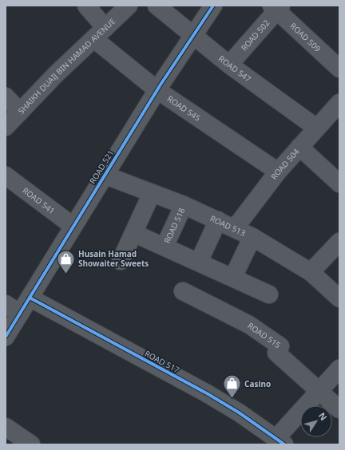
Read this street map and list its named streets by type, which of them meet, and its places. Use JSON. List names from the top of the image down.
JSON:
{
  "streets": {
    "street": [
      "ROAD 502",
      "ROAD 509",
      "SHAIKH DUAIJ BIN HAMAD AVENUE",
      "ROAD 547",
      "ROAD 545",
      "ROAD 504",
      "ROAD 521",
      "ROAD 541",
      "ROAD 513",
      "ROAD 518",
      "ROAD 515",
      "ROAD 517"
    ]
  },
  "crossings": [
    ["ROAD 502", "ROAD 509"],
    ["ROAD 502", "ROAD 547"],
    ["SHAIKH DUAIJ BIN HAMAD AVENUE", "ROAD 545"],
    ["ROAD 547", "ROAD 504"],
    ["ROAD 547", "ROAD 521"],
    ["ROAD 545", "ROAD 504"],
    ["ROAD 545", "ROAD 521"],
    ["ROAD 504", "ROAD 513"],
    ["ROAD 521", "ROAD 541"],
    ["ROAD 521", "ROAD 513"],
    ["ROAD 521", "ROAD 517"],
    ["ROAD 513", "ROAD 518"]
  ],
  "places": {
    "shop": ["Husain Hamad Showaiter Sweets", "Casino"]
  },
  "north": "top right"
}
